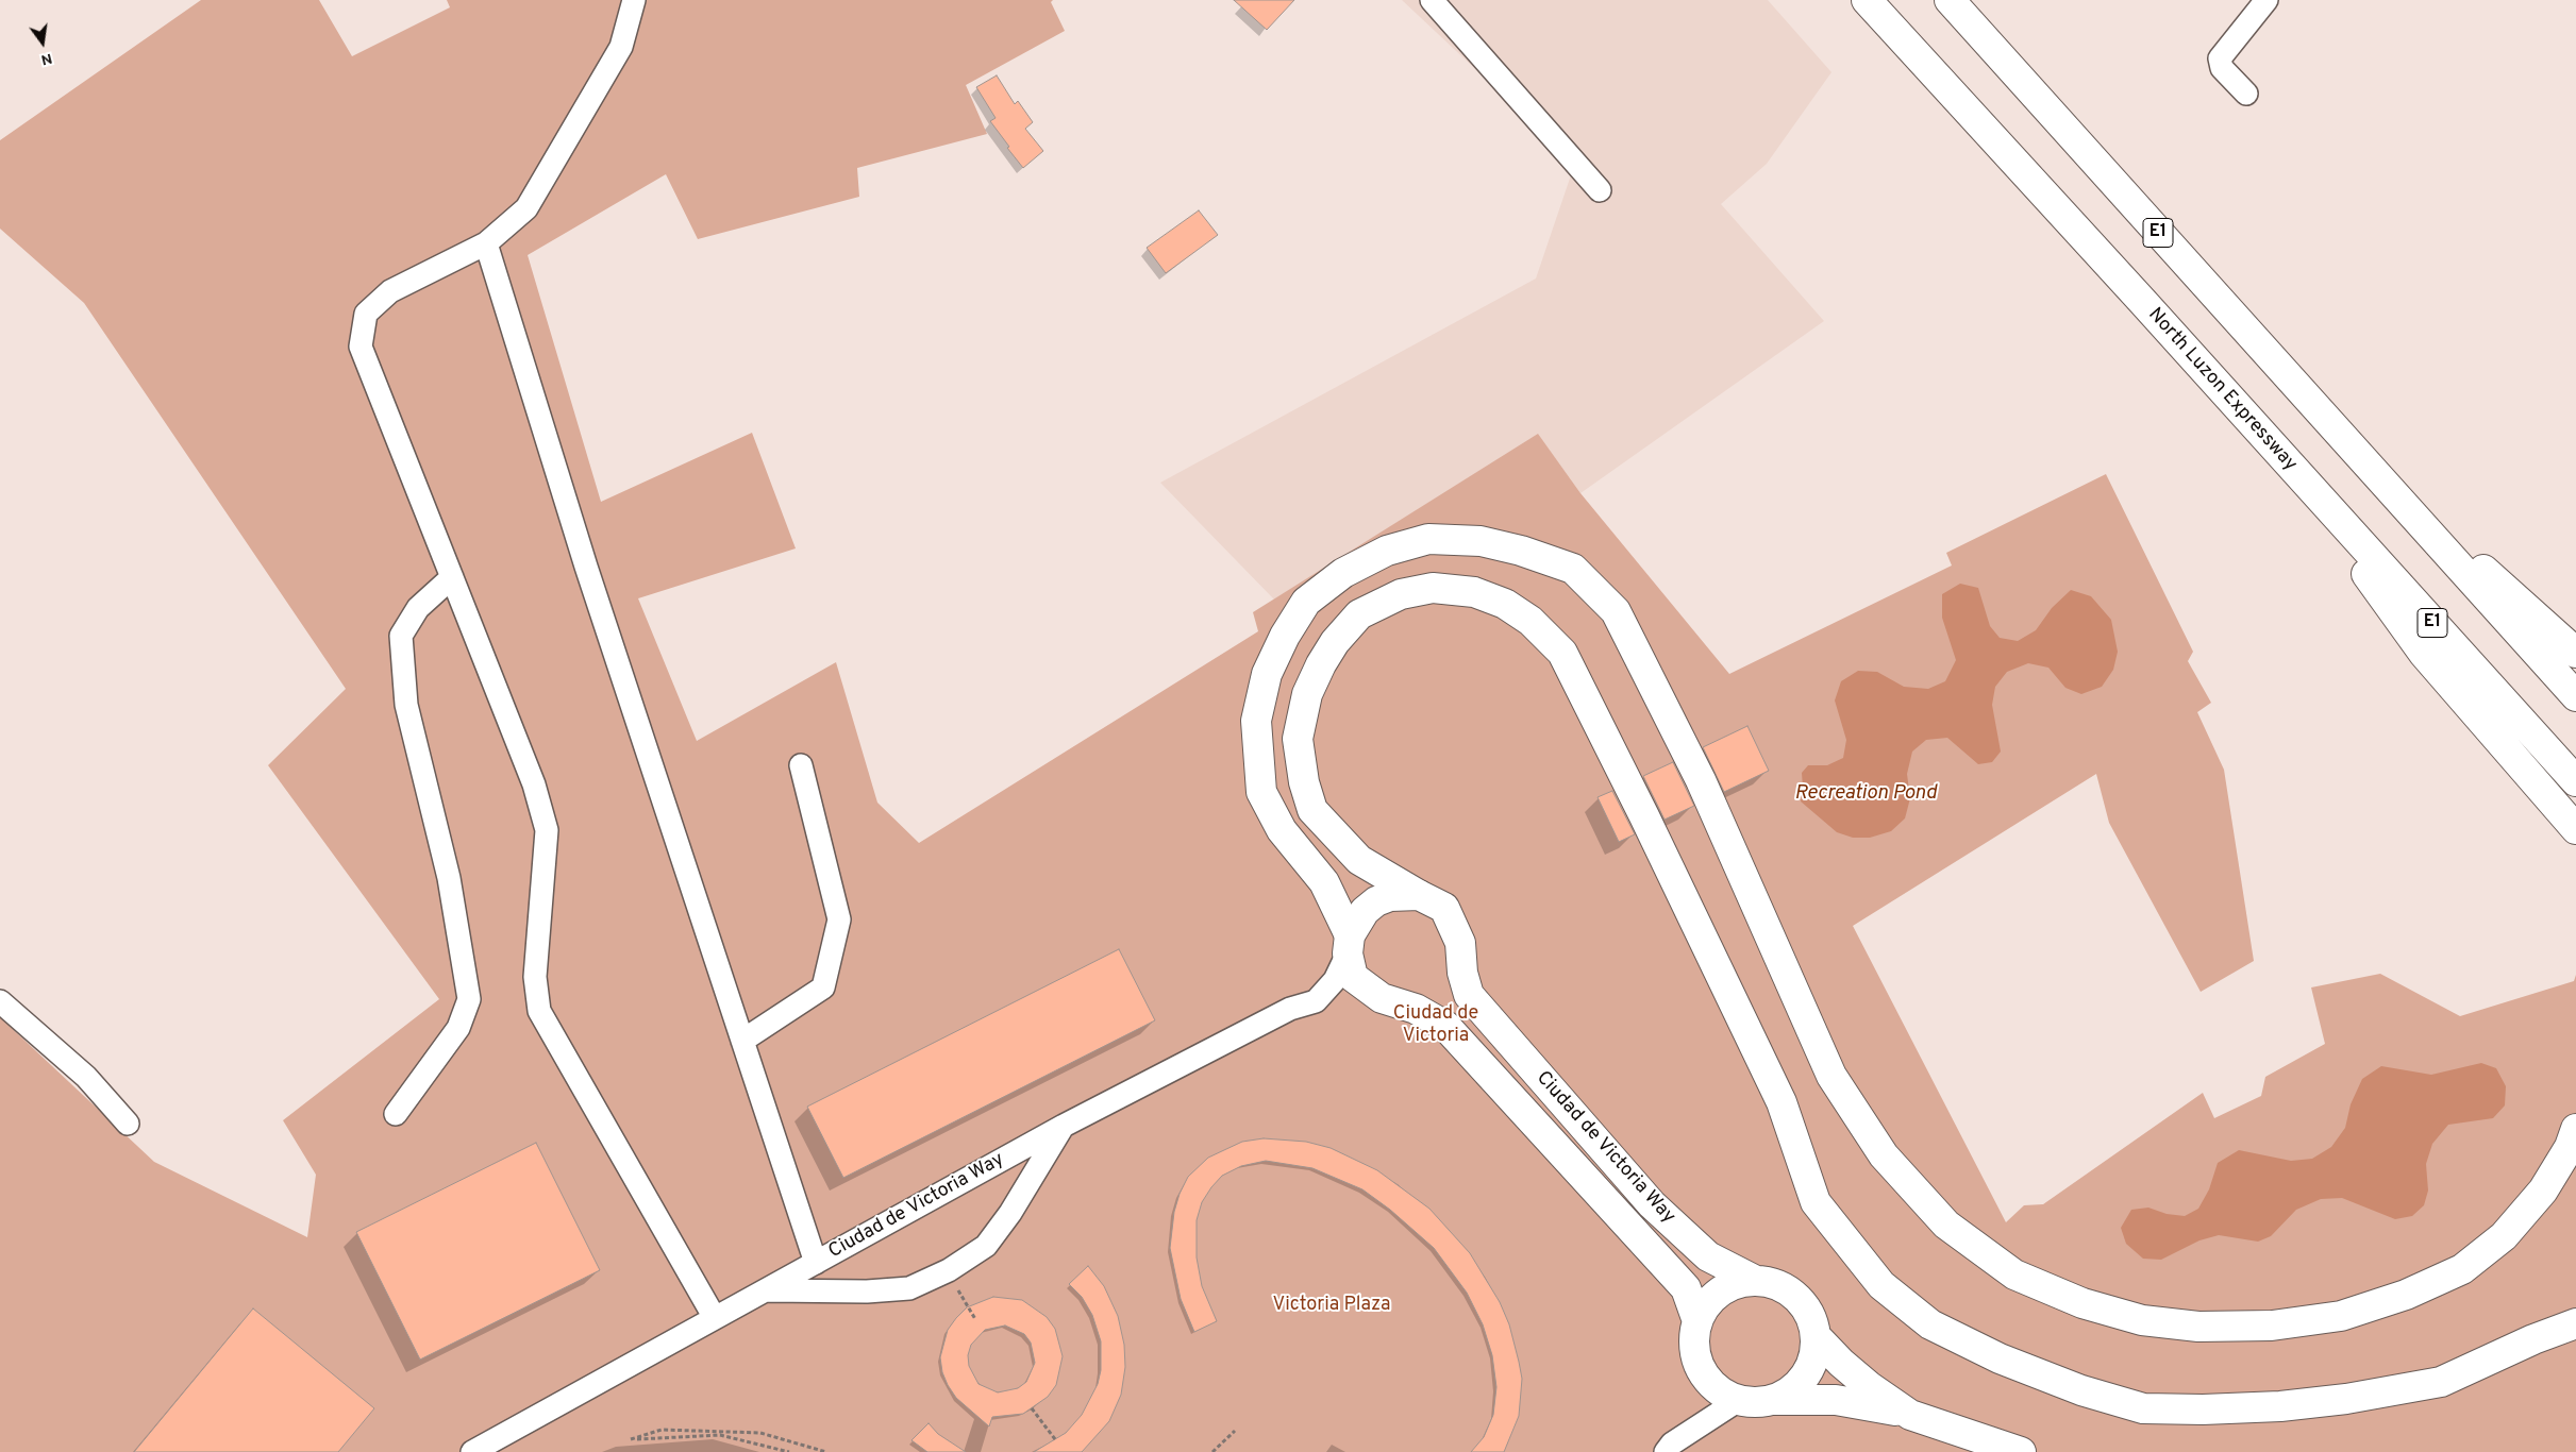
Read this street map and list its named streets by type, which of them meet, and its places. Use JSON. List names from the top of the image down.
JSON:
{
  "streets": {
    "main road": ["E1", "North Luzon Expressway", "Ciudad de Victoria Way"]
  },
  "water": ["Recreation Pond"],
  "parks": ["Ciudad de Victoria", "Victoria Plaza"],
  "north": "bottom"
}
